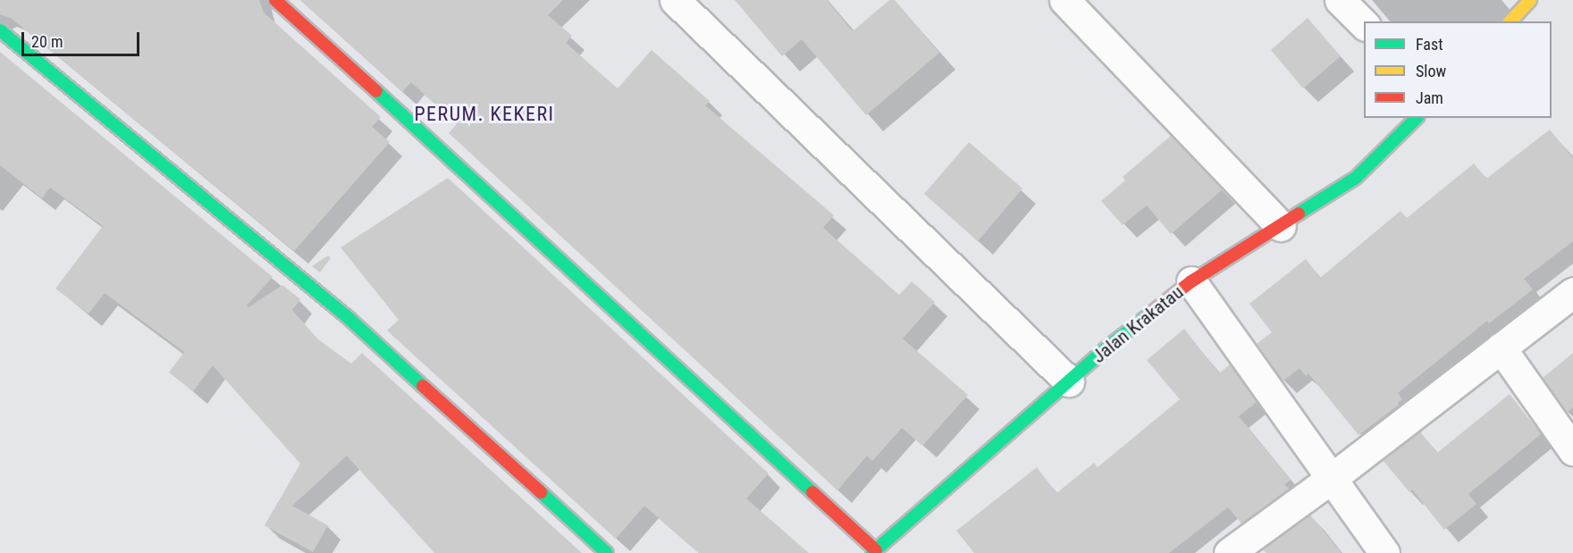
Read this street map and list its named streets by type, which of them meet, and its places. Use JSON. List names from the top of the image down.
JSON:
{
  "streets": {
    "street": ["Jalan Krakatau"]
  },
  "districts": ["PERUM. KEKERI"],
  "legend": ["Fast", "Slow", "Jam"],
  "scale_bar": "20 m"
}
